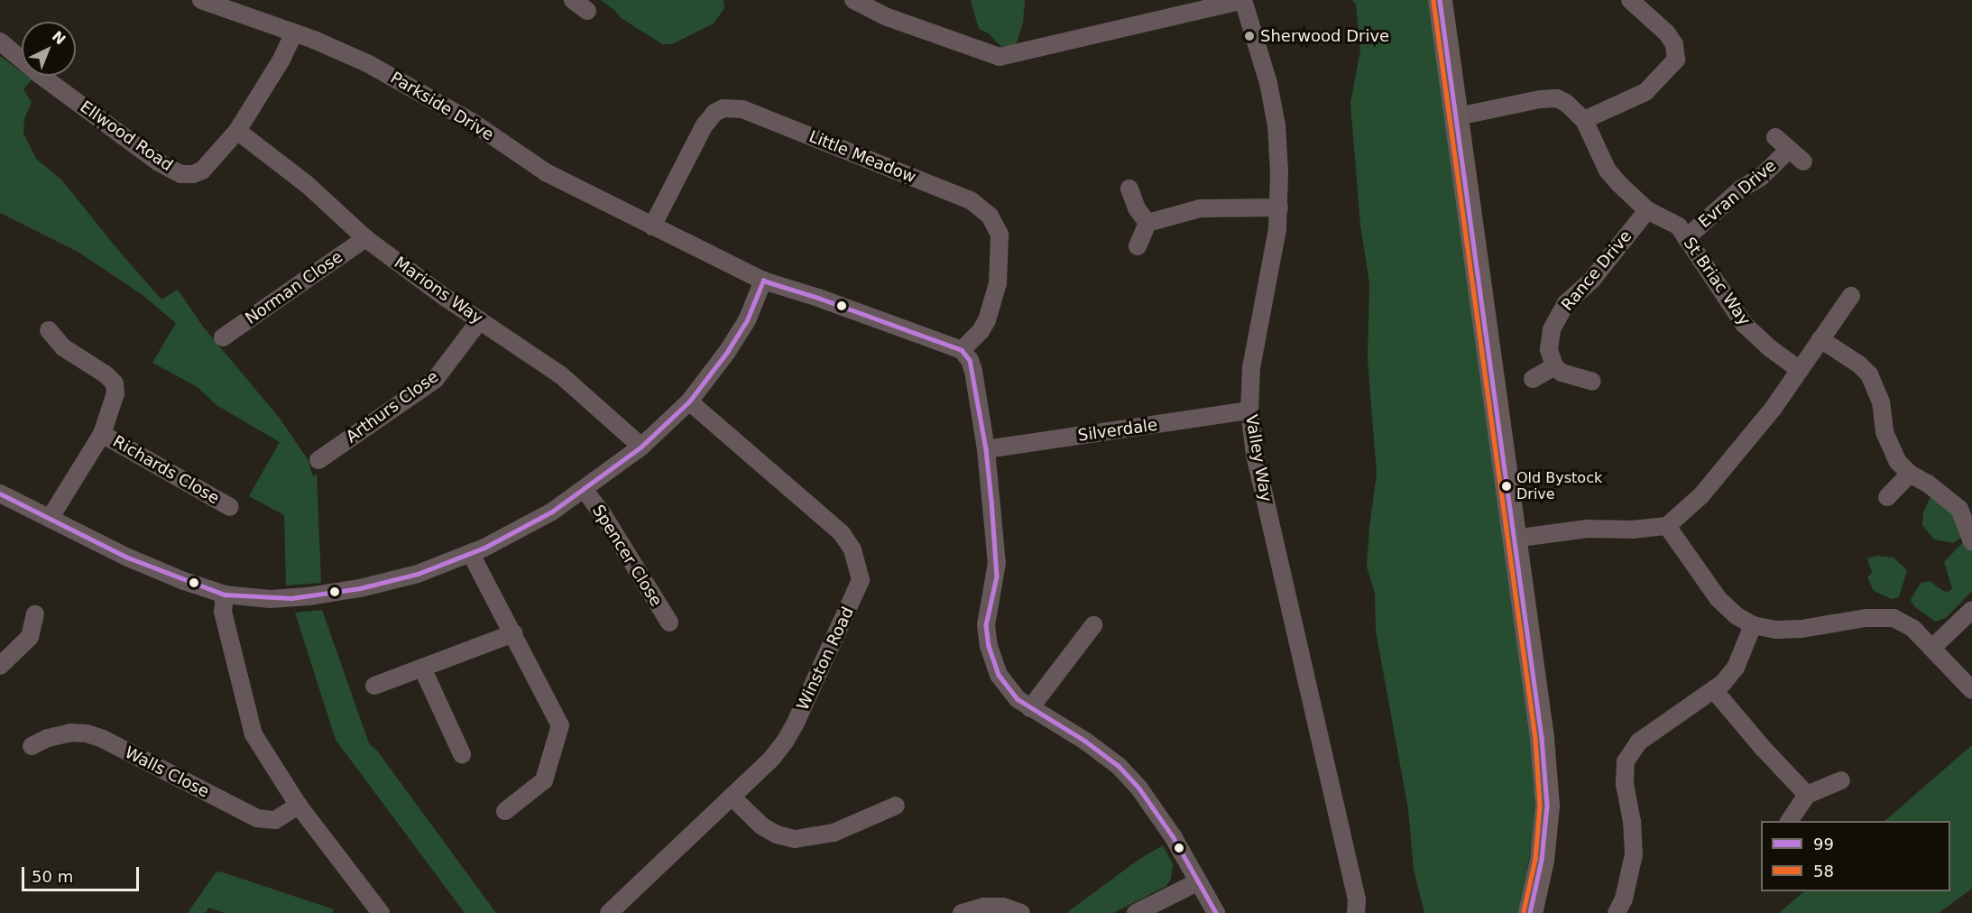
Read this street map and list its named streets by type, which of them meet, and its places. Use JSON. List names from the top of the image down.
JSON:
{
  "streets": {
    "street": [
      "Parkside Drive",
      "Ellwood Road",
      "Little Meadow",
      "Evran Drive",
      "Rance Drive",
      "St Briac Way",
      "Norman Close",
      "Marions Way",
      "Arthurs Close",
      "Silverdale",
      "Valley Way",
      "Richards Close",
      "Spencer Close",
      "Winston Road",
      "Walls Close"
    ]
  },
  "crossings": [
    ["Parkside Drive", "Ellwood Road"],
    ["Parkside Drive", "Little Meadow"],
    ["Ellwood Road", "Marions Way"],
    ["Evran Drive", "St Briac Way"],
    ["Rance Drive", "St Briac Way"],
    ["Norman Close", "Marions Way"],
    ["Marions Way", "Arthurs Close"],
    ["Silverdale", "Valley Way"]
  ],
  "places": ["Sherwood Drive", "Old Bystock Drive"],
  "lines": ["transit line 99", "transit line 58"],
  "legend": ["99", "58"],
  "scale_bar": "50 m",
  "north": "top right"
}
